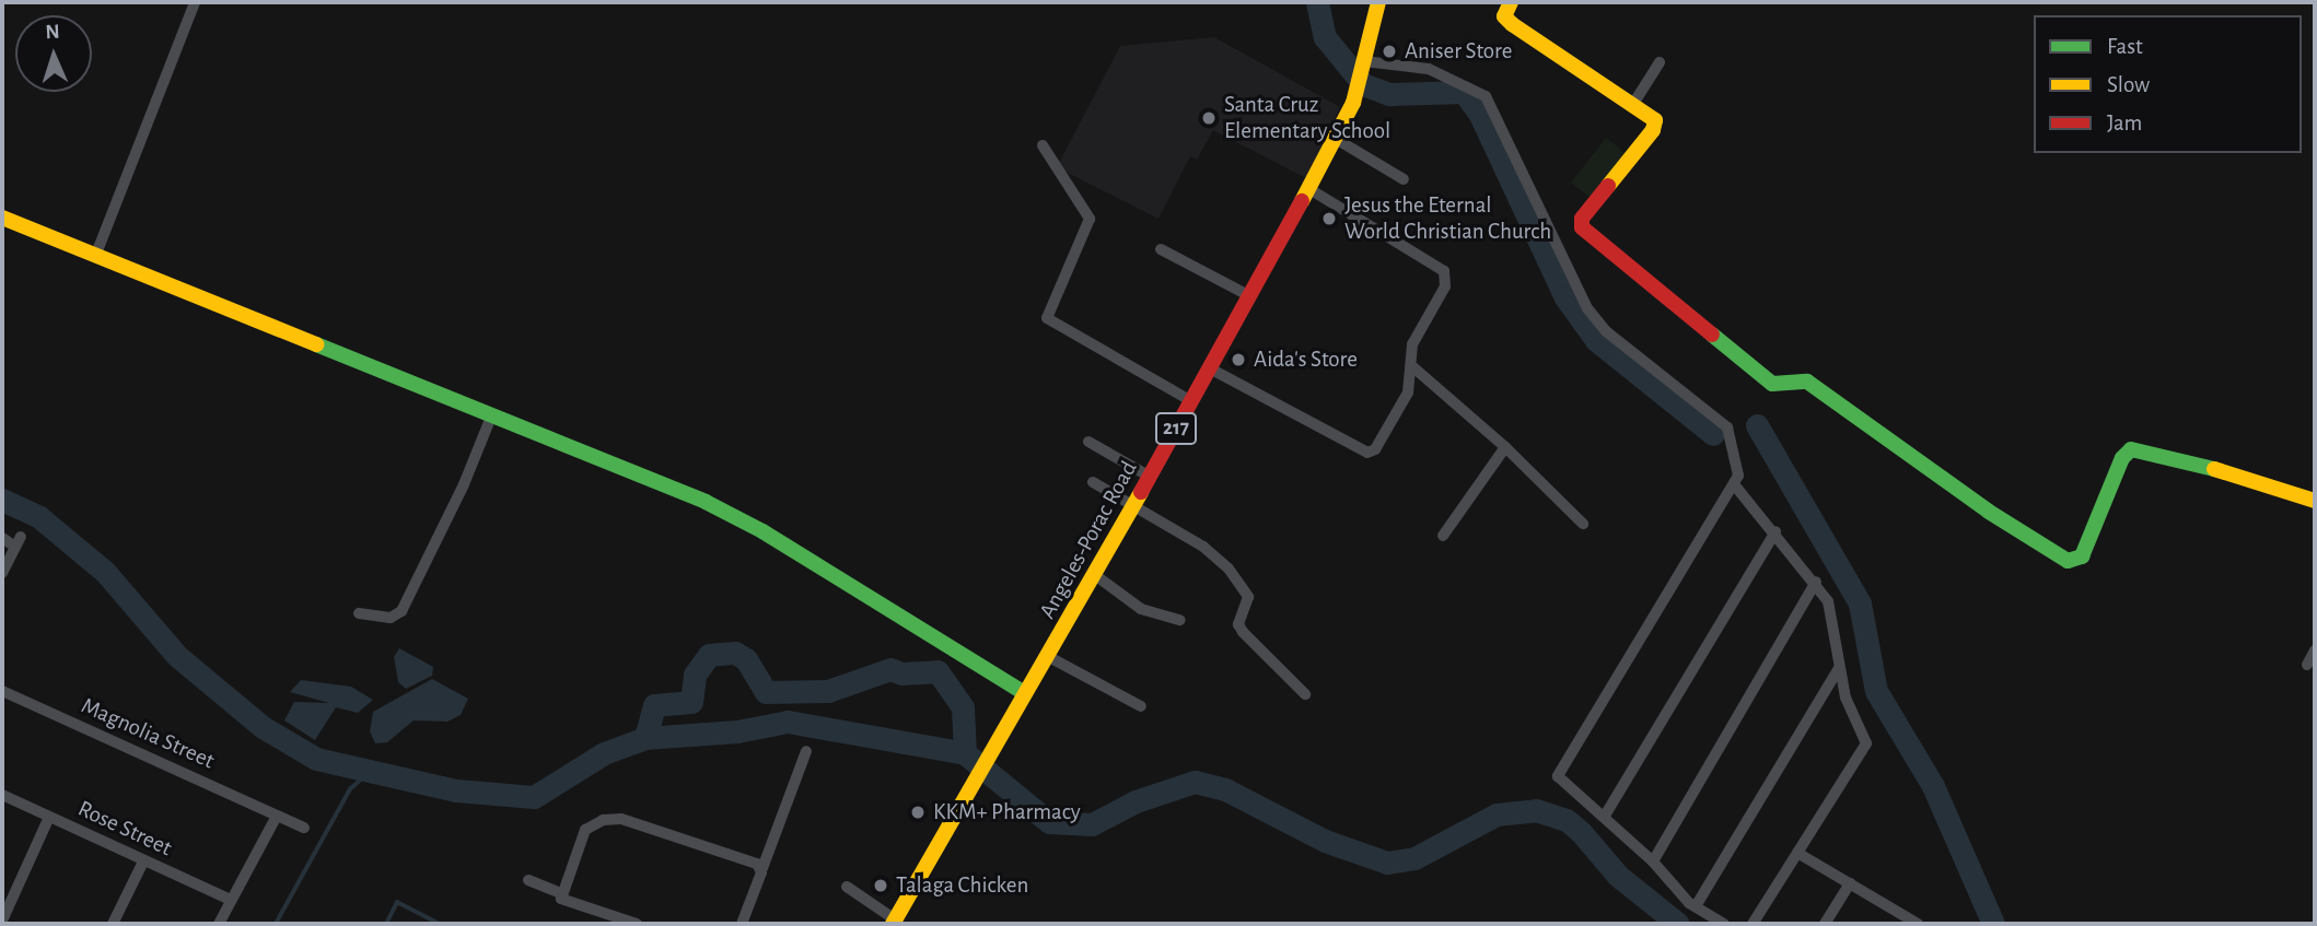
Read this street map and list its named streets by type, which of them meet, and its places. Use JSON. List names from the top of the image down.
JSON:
{
  "streets": {
    "street": [
      "217",
      "Angeles-Porac Road",
      "Magnolia Street",
      "Rose Street"
    ]
  },
  "places": [
    "Aniser Store",
    "Santa Cruz Elementary School",
    "Jesus the Eternal World Christian Church",
    "Aida's Store",
    "KKM+ Pharmacy",
    "Talaga Chicken"
  ],
  "legend": ["Fast", "Slow", "Jam"],
  "north": "top"
}
